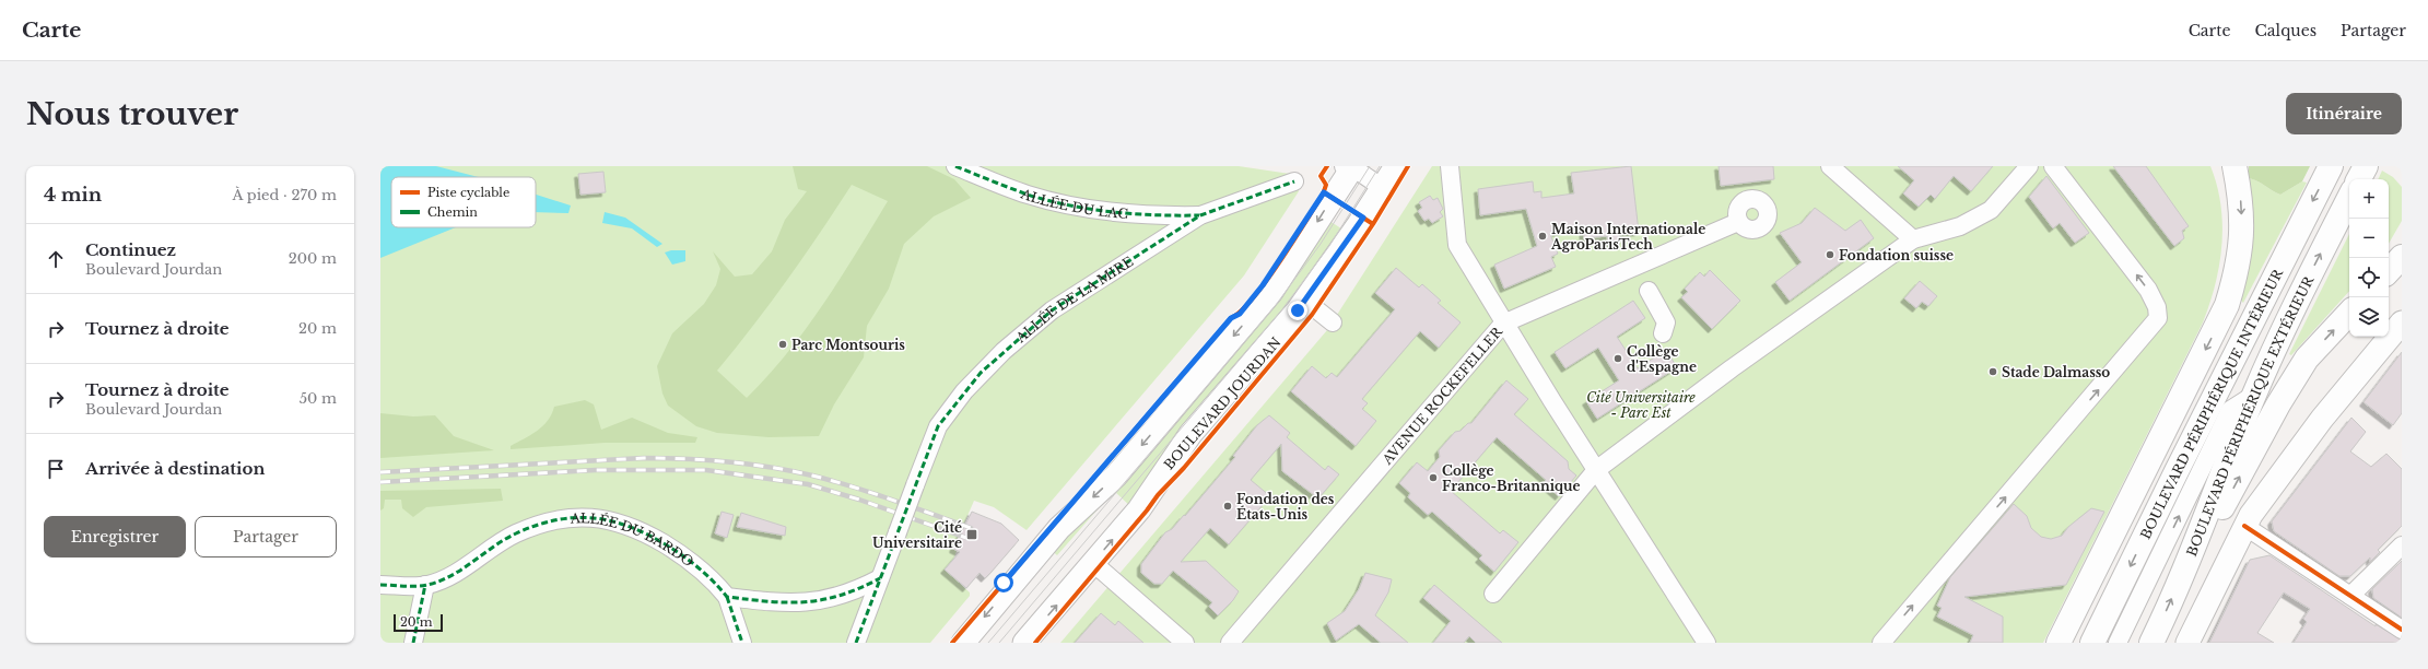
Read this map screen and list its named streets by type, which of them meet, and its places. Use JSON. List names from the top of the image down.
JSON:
{
  "streets": {
    "highway": ["BOULEVARD PÉRIPHÉRIQUE INTÉRIEUR", "BOULEVARD PÉRIPHÉRIQUE EXTÉRIEUR"],
    "main road": ["BOULEVARD JOURDAN"],
    "street": [
      "ALLÉE DU LAC",
      "ALLÉE DE LA MIRE",
      "AVENUE ROCKEFELLER",
      "ALLÉE DU BARDO"
    ]
  },
  "crossings": [
    ["ALLÉE DU LAC", "ALLÉE DE LA MIRE"]
  ],
  "parks": ["Cité Universitaire - Parc Est"],
  "places": {
    "other": [
      "Maison Internationale AgroParisTech",
      "Fondation suisse",
      "Parc Montsouris",
      "Collège d'Espagne",
      "Stade Dalmasso",
      "Collège Franco-Britannique",
      "Fondation des États-Unis"
    ],
    "transit": ["Cité Universitaire"]
  },
  "legend": ["Piste cyclable", "Chemin"],
  "scale_bar": "20 m",
  "page": {
    "header": "Carte",
    "nav": ["Carte", "Calques", "Partager"],
    "buttons": [
      "Itinéraire",
      ["Enregistrer", "Partager"]
    ],
    "title": "Nous trouver",
    "heading": ["4 min", "À pied · 270 m"],
    "map_buttons": ["+", "−"],
    "list": [
      ["Continuez", "Boulevard Jourdan", "200 m"],
      ["Tournez à droite", "20 m"],
      ["Tournez à droite", "Boulevard Jourdan", "50 m"],
      "Arrivée à destination"
    ],
    "scale": "20 m"
  }
}
